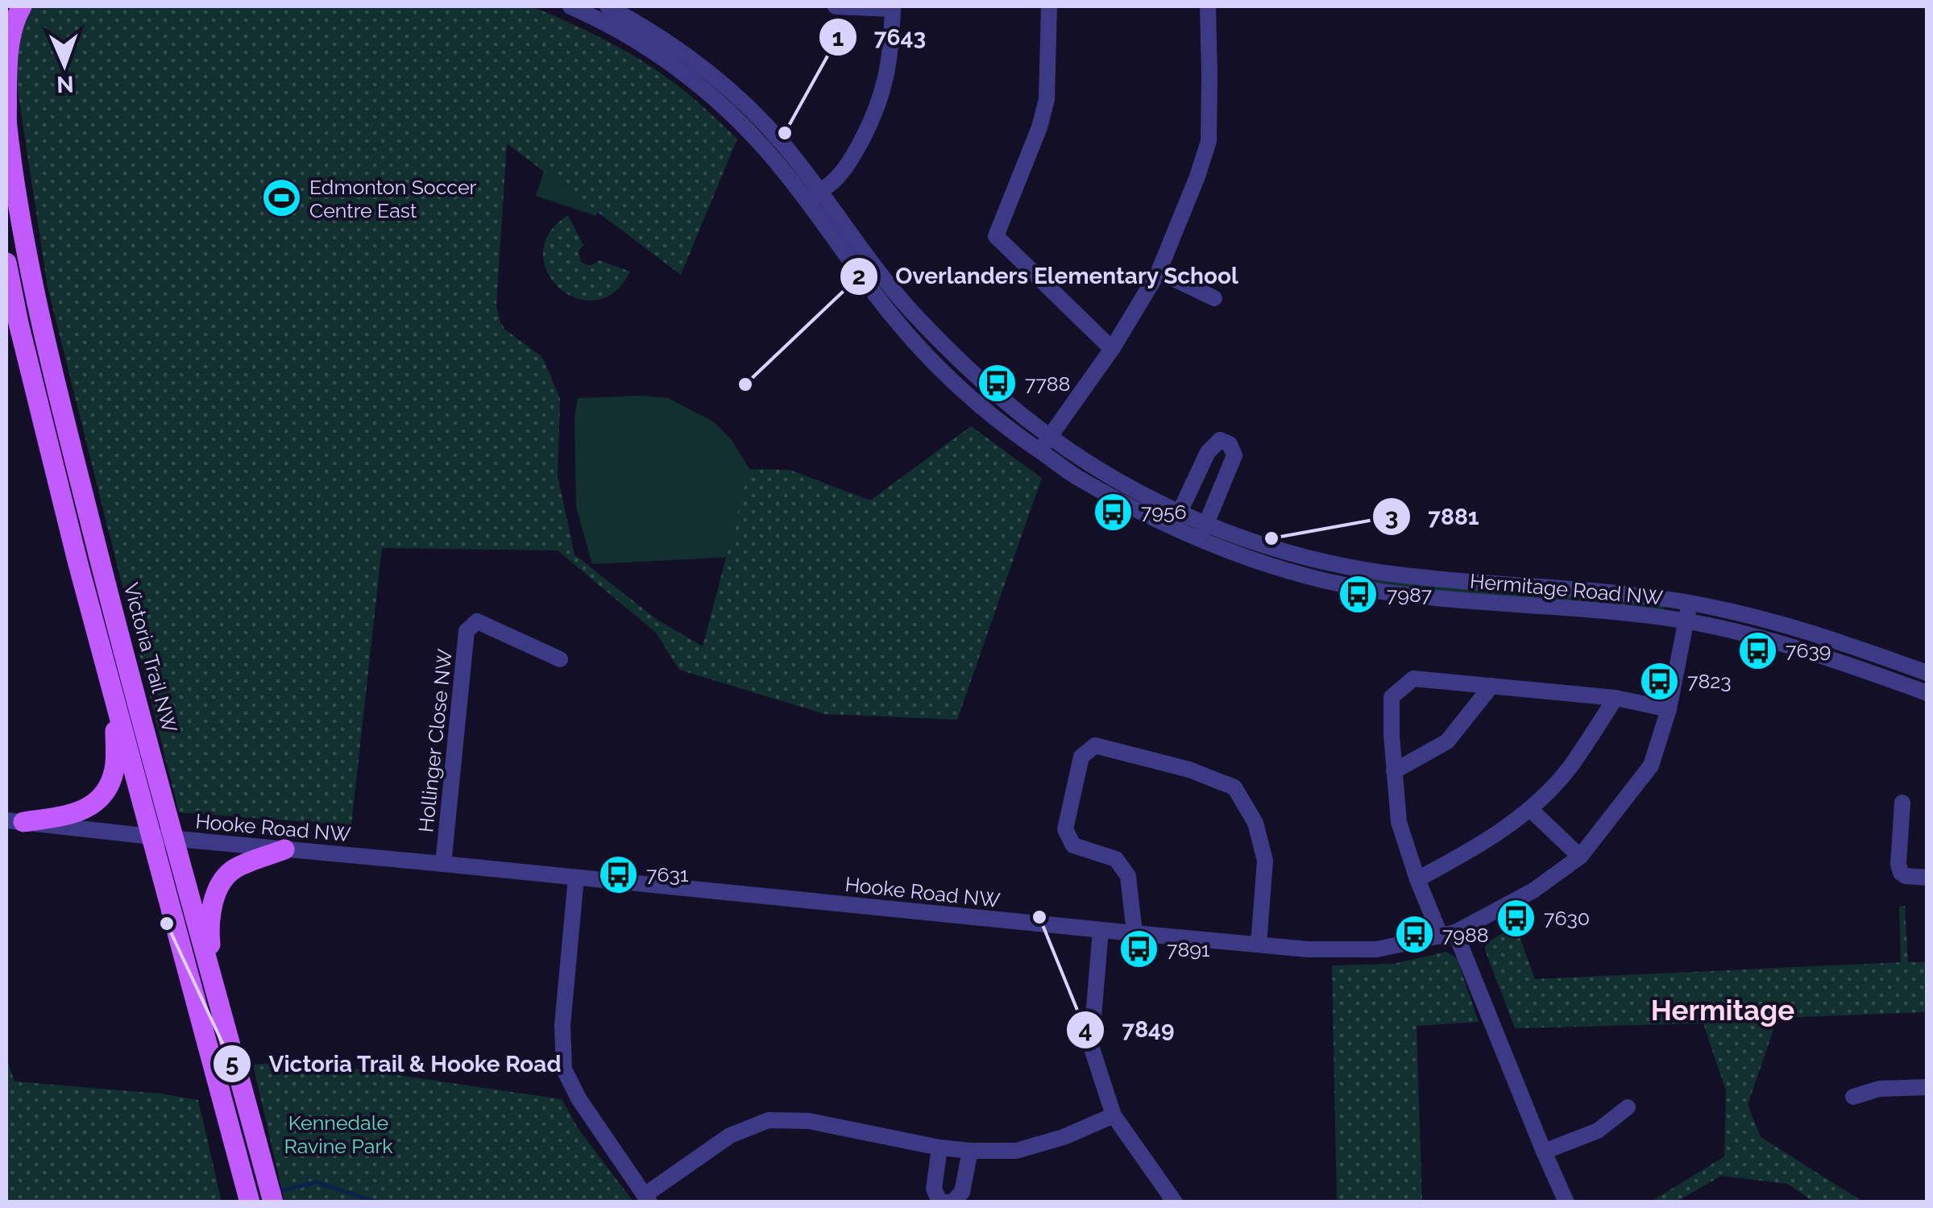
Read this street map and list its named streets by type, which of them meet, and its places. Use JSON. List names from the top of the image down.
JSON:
{
  "streets": {
    "main road": ["Victoria Trail NW"],
    "street": ["Hermitage Road NW", "Hollinger Close NW", "Hooke Road NW"]
  },
  "crossings": [
    ["Hermitage Road NW", "Hooke Road NW"],
    ["Victoria Trail NW", "Hooke Road NW"],
    ["Hollinger Close NW", "Hooke Road NW"]
  ],
  "districts": ["Hermitage"],
  "parks": ["Kennedale Ravine Park"],
  "places": {
    "other": [
      "7643",
      "Overlanders Elementary School",
      "7881",
      "7849",
      "Victoria Trail & Hooke Road"
    ],
    "sports": ["Edmonton Soccer Centre East"],
    "bus stop": [
      "7788",
      "7956",
      "7987",
      "7639",
      "7823",
      "7631",
      "7630",
      "7988",
      "7891"
    ]
  },
  "north": "bottom"
}
